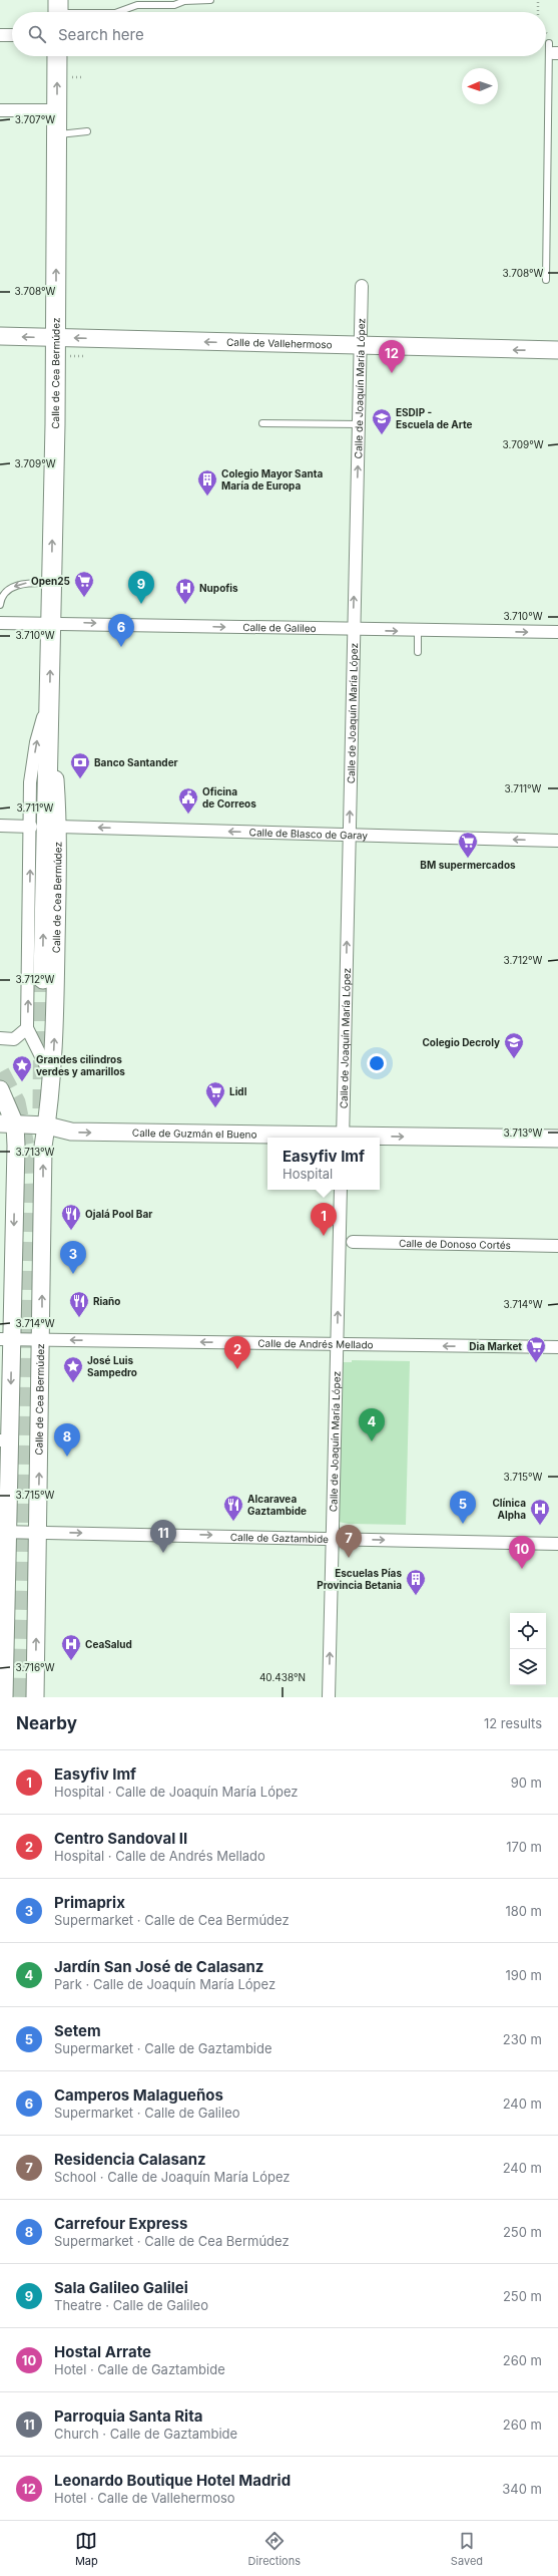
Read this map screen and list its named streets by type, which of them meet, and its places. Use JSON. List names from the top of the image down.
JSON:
{
  "streets": {
    "main road": ["Calle de Cea Bermúdez"],
    "street": [
      "Calle de Vallehermoso",
      "Calle de Joaquín María López",
      "Calle de Galileo",
      "Calle de Blasco de Garay",
      "Calle de Guzmán el Bueno",
      "Calle de Donoso Cortés",
      "Calle de Andrés Mellado",
      "Calle de Gaztambide"
    ]
  },
  "crossings": [
    ["Calle de Vallehermoso", "Calle de Cea Bermúdez"],
    ["Calle de Vallehermoso", "Calle de Joaquín María López"],
    ["Calle de Cea Bermúdez", "Calle de Galileo"],
    ["Calle de Cea Bermúdez", "Calle de Blasco de Garay"],
    ["Calle de Cea Bermúdez", "Calle de Guzmán el Bueno"],
    ["Calle de Cea Bermúdez", "Calle de Andrés Mellado"],
    ["Calle de Cea Bermúdez", "Calle de Gaztambide"],
    ["Calle de Joaquín María López", "Calle de Galileo"],
    ["Calle de Joaquín María López", "Calle de Blasco de Garay"],
    ["Calle de Joaquín María López", "Calle de Guzmán el Bueno"],
    ["Calle de Joaquín María López", "Calle de Andrés Mellado"],
    ["Calle de Joaquín María López", "Calle de Gaztambide"]
  ],
  "one_way": [
    "Calle de Vallehermoso",
    "Calle de Cea Bermúdez",
    "Calle de Joaquín María López",
    "Calle de Galileo",
    "Calle de Blasco de Garay",
    "Calle de Guzmán el Bueno",
    "Calle de Andrés Mellado",
    "Calle de Gaztambide"
  ],
  "places": {
    "school or university": ["ESDIP - Escuela de Arte", "Colegio Decroly"],
    "building": ["Colegio Mayor Santa María de Europa", "Escuelas Pías Provincia Betania"],
    "supermarket": [
      "Open25",
      "BM supermercados",
      "Lidl",
      "Dia Market"
    ],
    "hospital": ["Nupofis", "Clínica Alpha", "CeaSalud"],
    "bank": ["Banco Santander"],
    "public building": ["Oficina de Correos"],
    "place": ["Grandes cilindros verdes y amarillos", "José Luis Sampedro"],
    "restaurant": ["Ojalá Pool Bar", "Riaño", "Alcaravea Gaztambide"]
  },
  "north": "left",
  "page": {
    "search": "Search here",
    "pins": [
      "12",
      "9",
      "6",
      "1",
      "3",
      "2",
      "4",
      "8",
      "5",
      "11",
      "7",
      "10"
    ],
    "popup": ["Easyfiv Imf", "Hospital"],
    "heading": ["Nearby", "12 results"],
    "list": [
      {
        "mark": "1",
        "name": "Easyfiv Imf",
        "note": "Hospital · Calle de Joaquín María López",
        "value": "90 m"
      },
      {
        "mark": "2",
        "name": "Centro Sandoval II",
        "note": "Hospital · Calle de Andrés Mellado",
        "value": "170 m"
      },
      {
        "mark": "3",
        "name": "Primaprix",
        "note": "Supermarket · Calle de Cea Bermúdez",
        "value": "180 m"
      },
      {
        "mark": "4",
        "name": "Jardín San José de Calasanz",
        "note": "Park · Calle de Joaquín María López",
        "value": "190 m"
      },
      {
        "mark": "5",
        "name": "Setem",
        "note": "Supermarket · Calle de Gaztambide",
        "value": "230 m"
      },
      {
        "mark": "6",
        "name": "Camperos Malagueños",
        "note": "Supermarket · Calle de Galileo",
        "value": "240 m"
      },
      {
        "mark": "7",
        "name": "Residencia Calasanz",
        "note": "School · Calle de Joaquín María López",
        "value": "240 m"
      },
      {
        "mark": "8",
        "name": "Carrefour Express",
        "note": "Supermarket · Calle de Cea Bermúdez",
        "value": "250 m"
      },
      {
        "mark": "9",
        "name": "Sala Galileo Galilei",
        "note": "Theatre · Calle de Galileo",
        "value": "250 m"
      },
      {
        "mark": "10",
        "name": "Hostal Arrate",
        "note": "Hotel · Calle de Gaztambide",
        "value": "260 m"
      },
      {
        "mark": "11",
        "name": "Parroquia Santa Rita",
        "note": "Church · Calle de Gaztambide",
        "value": "260 m"
      },
      {
        "mark": "12",
        "name": "Leonardo Boutique Hotel Madrid",
        "note": "Hotel · Calle de Vallehermoso",
        "value": "340 m"
      }
    ],
    "nav": ["Map", "Directions", "Saved"]
  },
  "coordinates": [
    "3.707°W",
    "3.708°W",
    "3.709°W",
    "3.710°W",
    "3.711°W",
    "3.712°W",
    "3.713°W",
    "3.714°W",
    "3.715°W",
    "3.716°W",
    "40.438°N"
  ]
}
